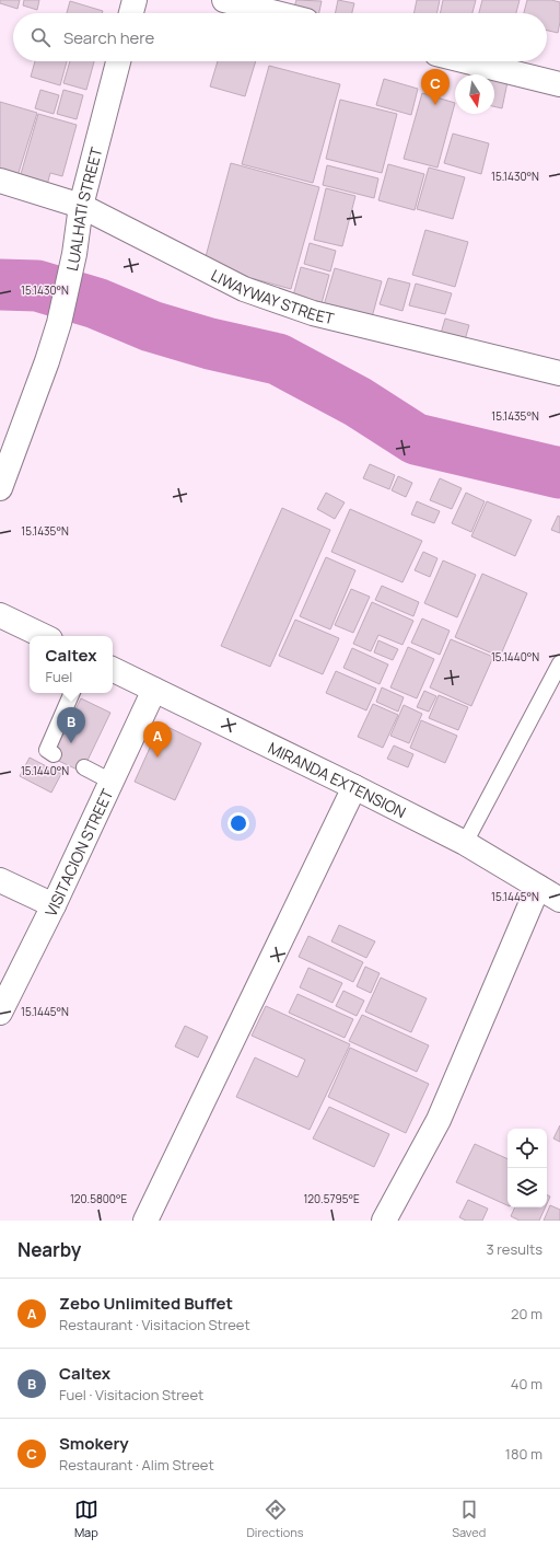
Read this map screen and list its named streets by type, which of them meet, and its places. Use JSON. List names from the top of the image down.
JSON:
{
  "streets": {
    "street": [
      "LUALHATI STREET",
      "LIWAYWAY STREET",
      "MIRANDA EXTENSION",
      "VISITACION STREET"
    ]
  },
  "crossings": [
    ["LUALHATI STREET", "LIWAYWAY STREET"],
    ["MIRANDA EXTENSION", "VISITACION STREET"]
  ],
  "north": "bottom",
  "page": {
    "search": "Search here",
    "pins": ["C", "B", "A"],
    "popup": ["Caltex", "Fuel"],
    "heading": ["Nearby", "3 results"],
    "list": [
      {
        "mark": "A",
        "name": "Zebo Unlimited Buffet",
        "note": "Restaurant · Visitacion Street",
        "value": "20 m"
      },
      {
        "mark": "B",
        "name": "Caltex",
        "note": "Fuel · Visitacion Street",
        "value": "40 m"
      },
      {
        "mark": "C",
        "name": "Smokery",
        "note": "Restaurant · Alim Street",
        "value": "180 m"
      }
    ],
    "nav": ["Map", "Directions", "Saved"]
  },
  "coordinates": [
    "15.1430°N",
    "15.1435°N",
    "15.1440°N",
    "15.1445°N",
    "120.5800°E",
    "120.5795°E"
  ]
}
